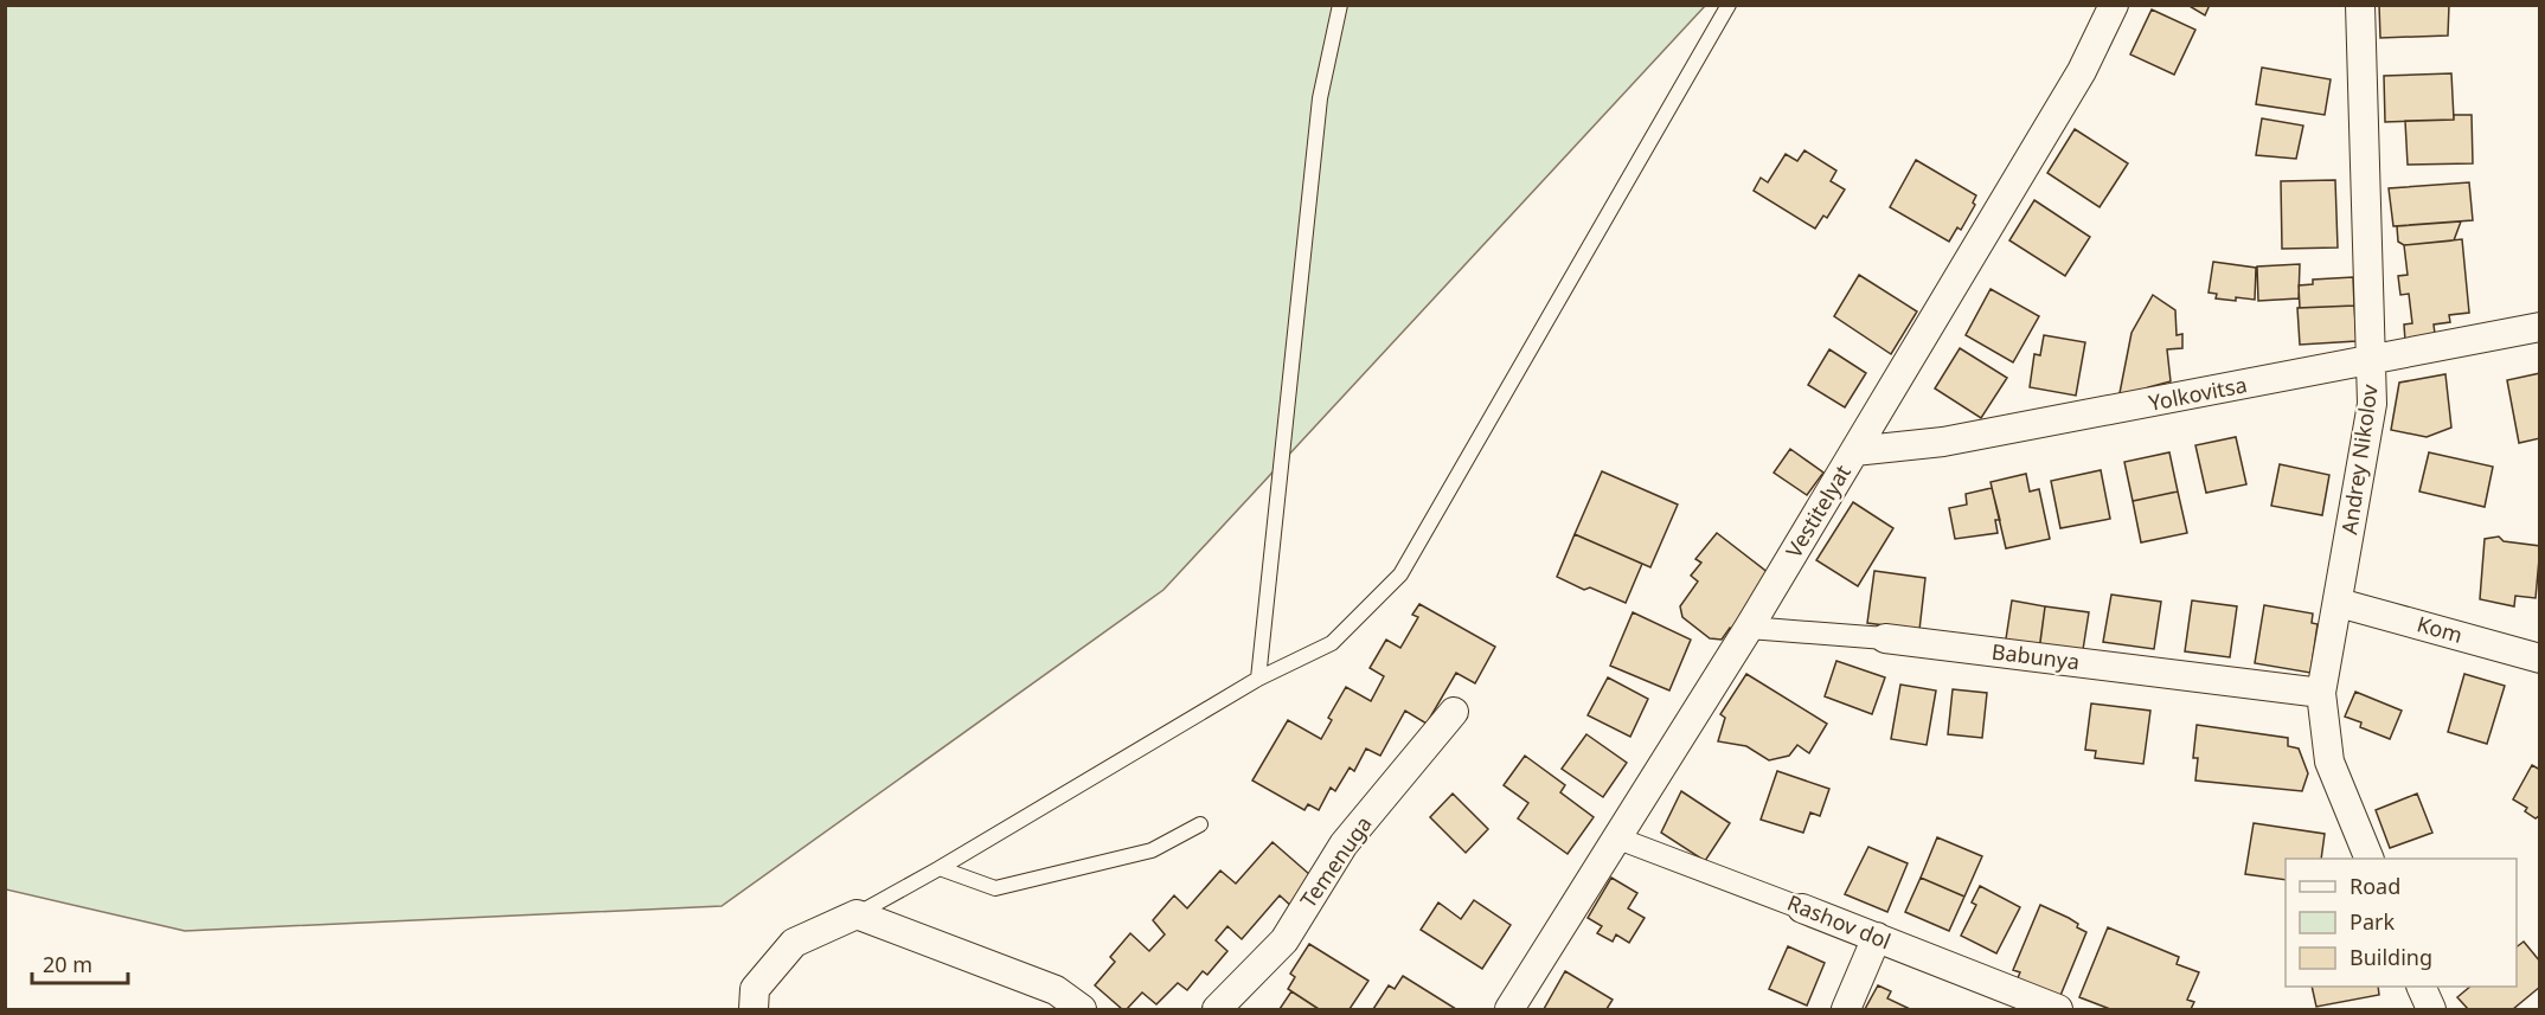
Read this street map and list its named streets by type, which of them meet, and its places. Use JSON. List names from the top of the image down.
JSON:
{
  "streets": {
    "street": [
      "Yolkovitsa",
      "Andrey Nikolov",
      "Vestitelyat",
      "Kom",
      "Babunya",
      "Temenuga",
      "Rashov dol"
    ]
  },
  "crossings": [
    ["Yolkovitsa", "Andrey Nikolov"],
    ["Yolkovitsa", "Vestitelyat"],
    ["Andrey Nikolov", "Kom"],
    ["Andrey Nikolov", "Babunya"],
    ["Vestitelyat", "Babunya"],
    ["Vestitelyat", "Rashov dol"]
  ],
  "legend": ["Road", "Park", "Building"],
  "scale_bar": "20 m"
}
